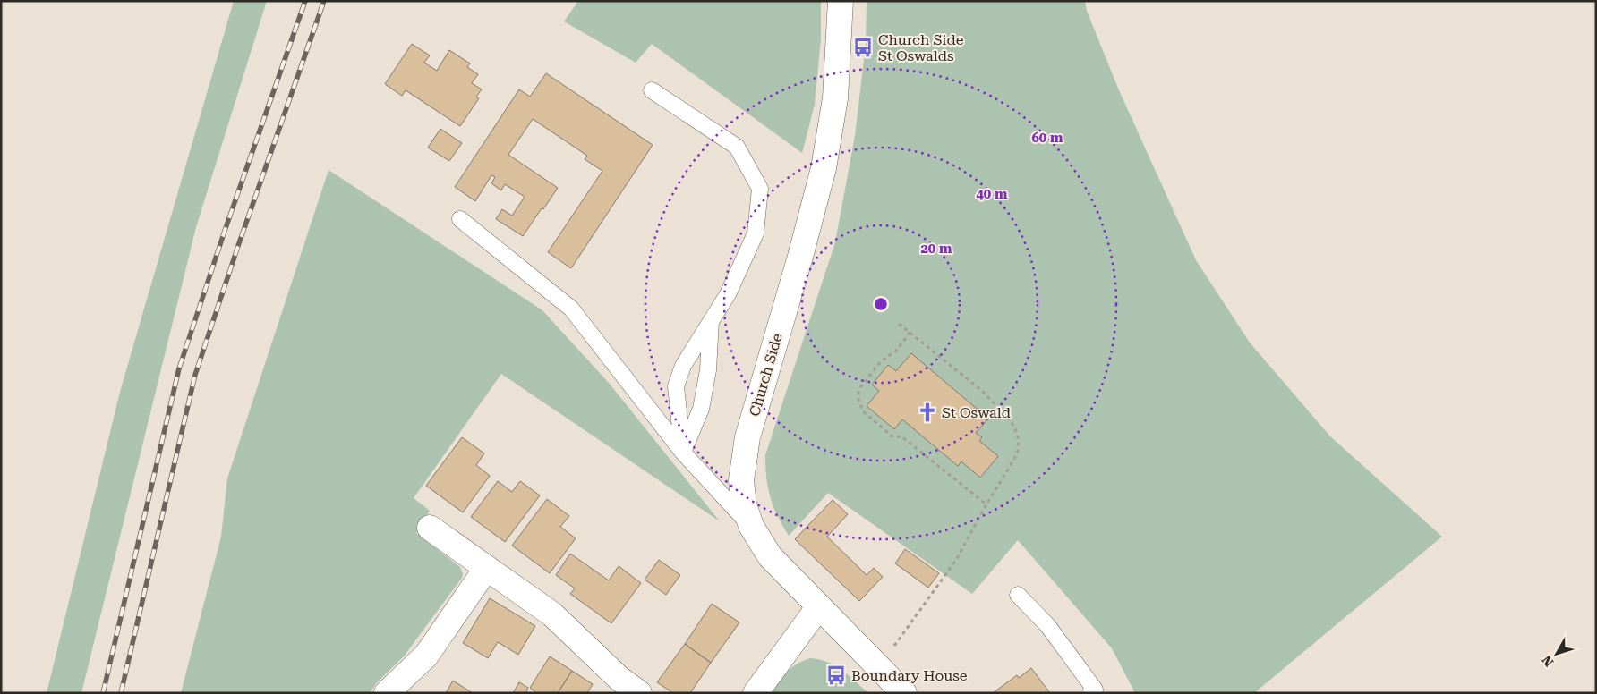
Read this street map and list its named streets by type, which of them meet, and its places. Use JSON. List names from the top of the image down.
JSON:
{
  "streets": {
    "main road": ["Church Side"]
  },
  "places": {
    "bus stop": ["Church Side St Oswalds", "Boundary House"],
    "church": ["St Oswald"]
  },
  "north": "bottom left",
  "rings": ["60 m", "40 m", "20 m"]
}
